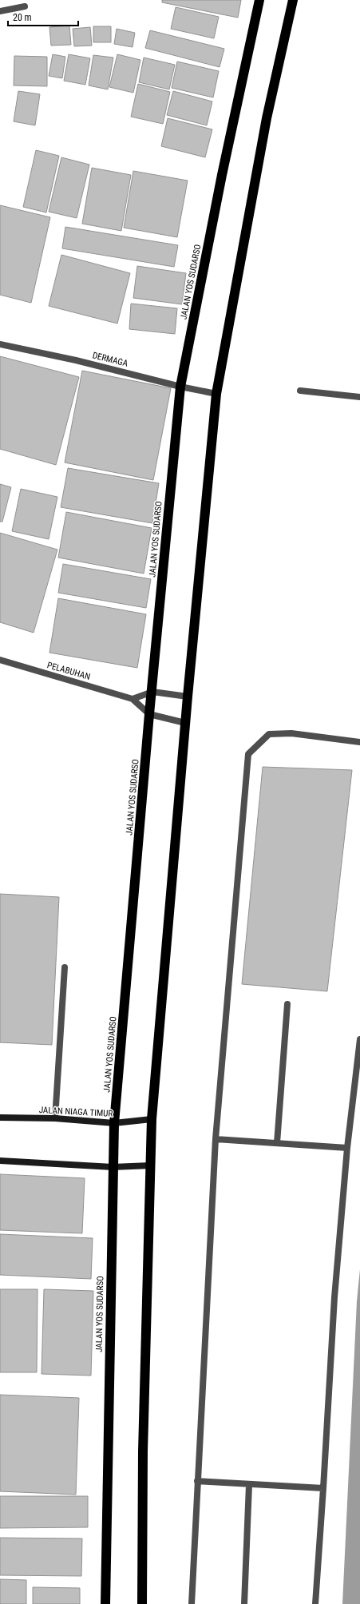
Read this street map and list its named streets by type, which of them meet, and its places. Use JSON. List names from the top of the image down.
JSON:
{
  "streets": {
    "highway": ["JALAN YOS SUDARSO"],
    "main road": ["JALAN NIAGA TIMUR"],
    "street": ["DERMAGA", "PELABUHAN"]
  },
  "crossings": [
    ["JALAN YOS SUDARSO", "DERMAGA"],
    ["JALAN YOS SUDARSO", "PELABUHAN"],
    ["JALAN YOS SUDARSO", "JALAN NIAGA TIMUR"]
  ],
  "scale_bar": "20 m"
}
